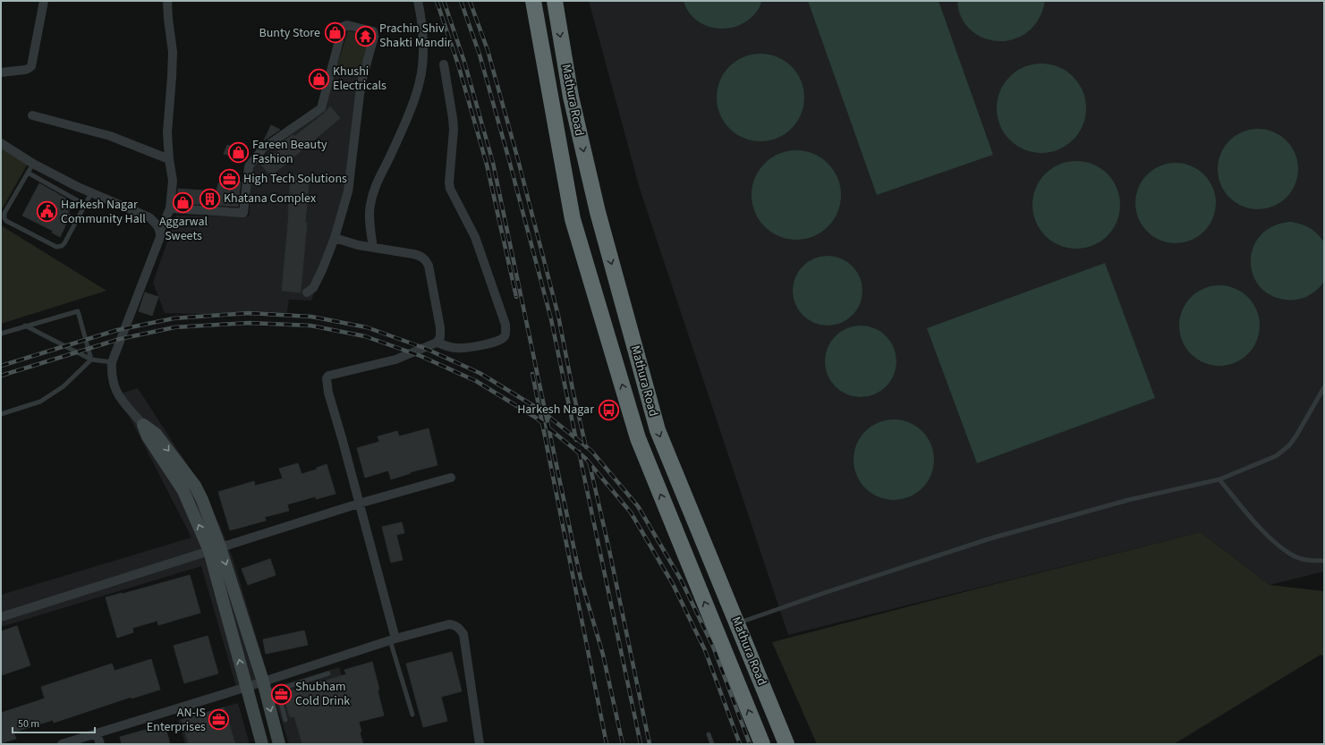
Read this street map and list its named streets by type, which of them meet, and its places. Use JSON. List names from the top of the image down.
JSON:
{
  "streets": {
    "highway": ["Mathura Road"]
  },
  "places": {
    "shop": [
      "Bunty Store",
      "Khushi Electricals",
      "Fareen Beauty Fashion",
      "Aggarwal Sweets"
    ],
    "temple": ["Prachin Shiv Shakti Mandir"],
    "office": ["High Tech Solutions", "Shubham Cold Drink", "AN-IS Enterprises"],
    "building": ["Khatana Complex"],
    "public building": ["Harkesh Nagar Community Hall"],
    "bus stop": ["Harkesh Nagar"]
  },
  "scale_bar": "50 m"
}
